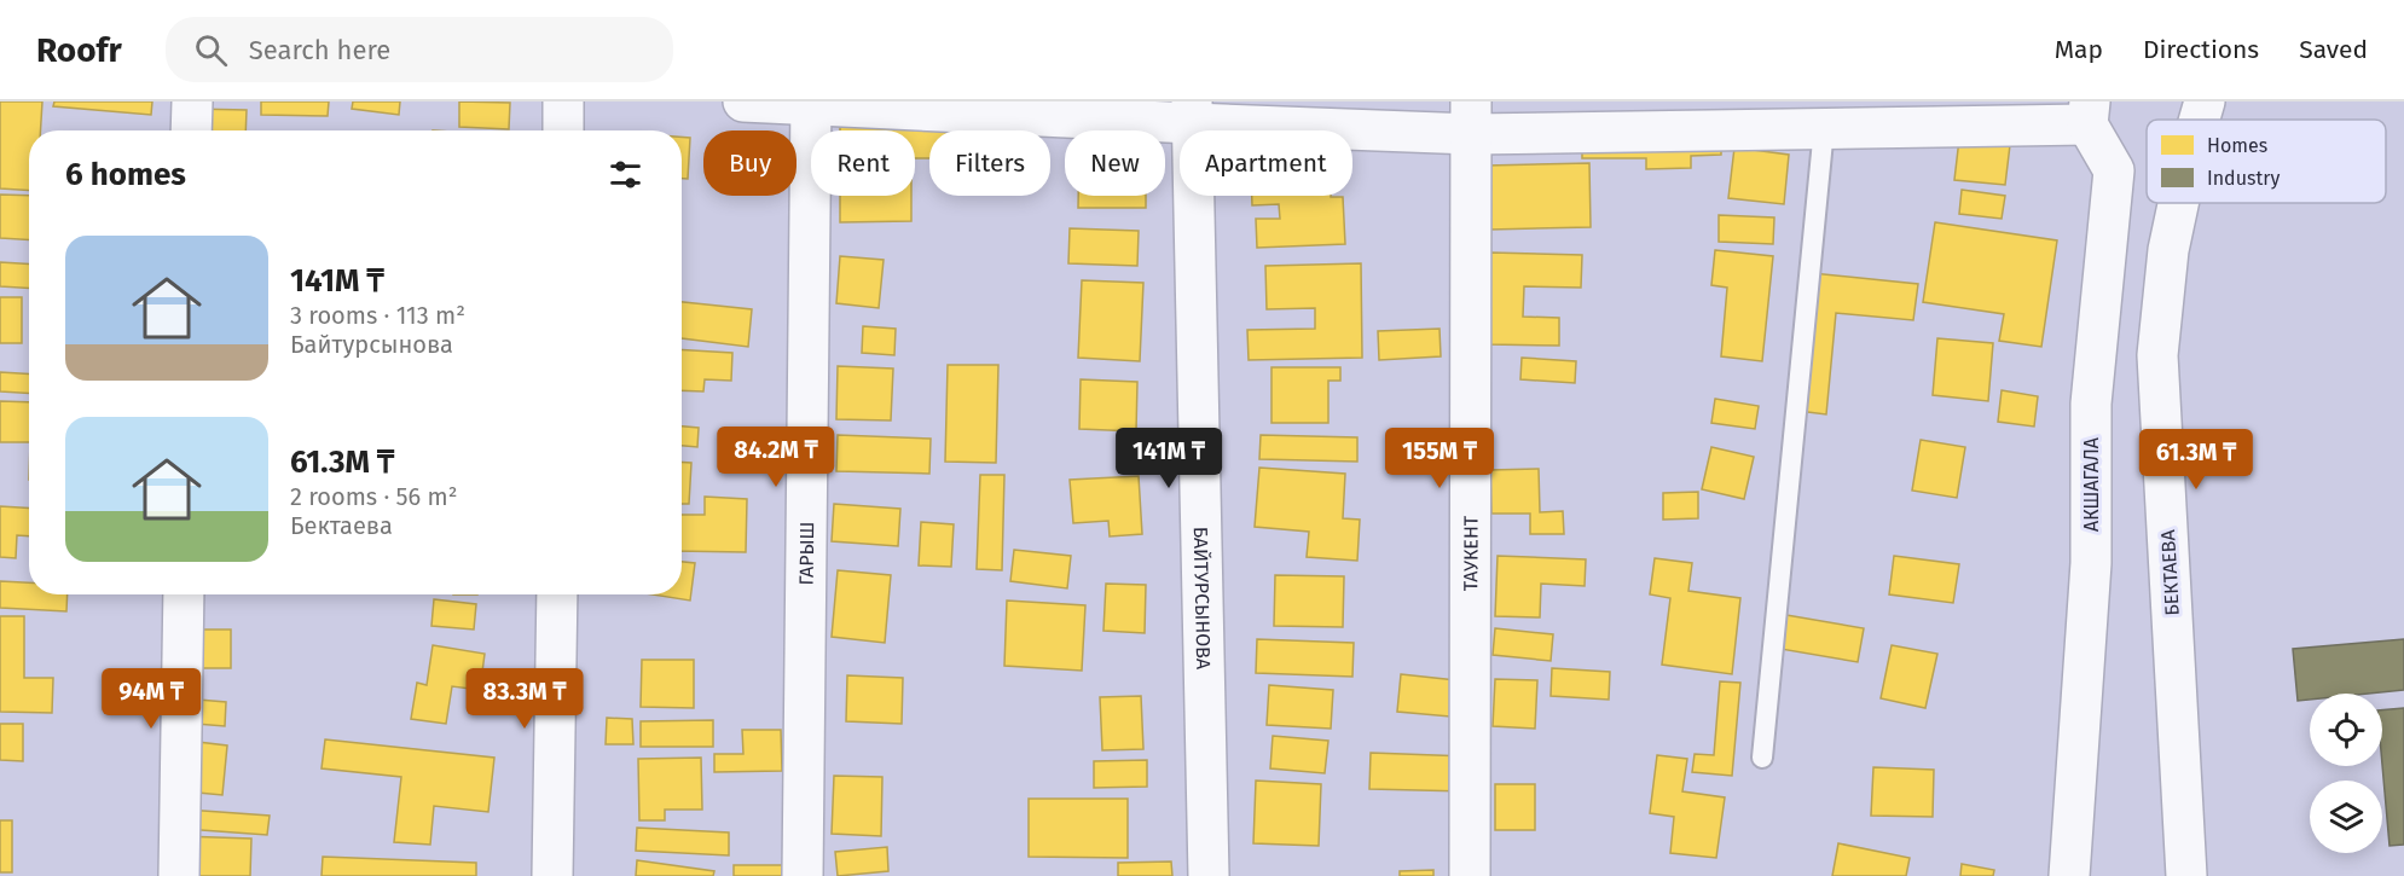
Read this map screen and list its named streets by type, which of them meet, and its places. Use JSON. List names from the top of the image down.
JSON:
{
  "streets": {
    "street": [
      "АКШАГАЛА",
      "ГАРЫШ",
      "ТАУКЕНТ",
      "БЕКТАЕВА",
      "БАЙТУРСЫНОВА"
    ]
  },
  "legend": ["Homes", "Industry"],
  "page": {
    "header": "Roofr",
    "search": "Search here",
    "nav": ["Map", "Directions", "Saved"],
    "chip": [
      "Buy",
      "Rent",
      "Filters",
      "New",
      "Apartment"
    ],
    "heading": "6 homes",
    "list": [
      {
        "name": "141M ₸",
        "note": "3 rooms · 113 m² · Байтурсынова"
      },
      {
        "name": "61.3M ₸",
        "note": "2 rooms · 56 m² · Бектаева"
      }
    ],
    "price": [
      "84.2M ₸",
      "141M ₸",
      "155M ₸",
      "61.3M ₸",
      "94M ₸",
      "83.3M ₸"
    ]
  }
}
